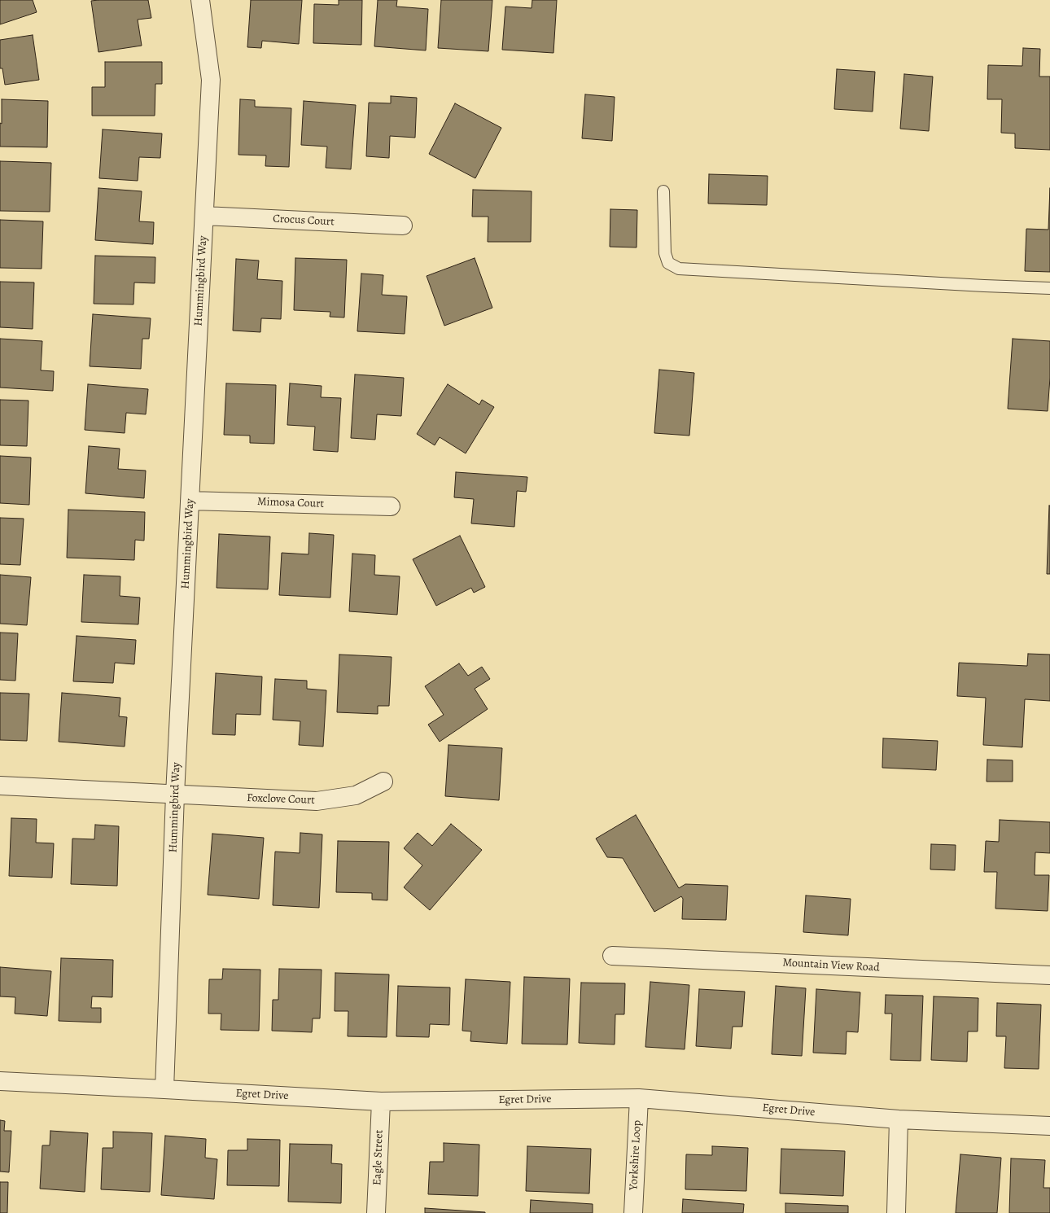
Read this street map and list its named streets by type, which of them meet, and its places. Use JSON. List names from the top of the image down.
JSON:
{
  "streets": {
    "street": [
      "Crocus Court",
      "Hummingbird Way",
      "Mimosa Court",
      "Foxclove Court",
      "Mountain View Road",
      "Egret Drive",
      "Yorkshire Loop",
      "Eagle Street"
    ]
  },
  "crossings": [
    ["Crocus Court", "Hummingbird Way"],
    ["Hummingbird Way", "Mimosa Court"],
    ["Hummingbird Way", "Foxclove Court"],
    ["Hummingbird Way", "Egret Drive"],
    ["Egret Drive", "Yorkshire Loop"],
    ["Egret Drive", "Eagle Street"]
  ]
}
